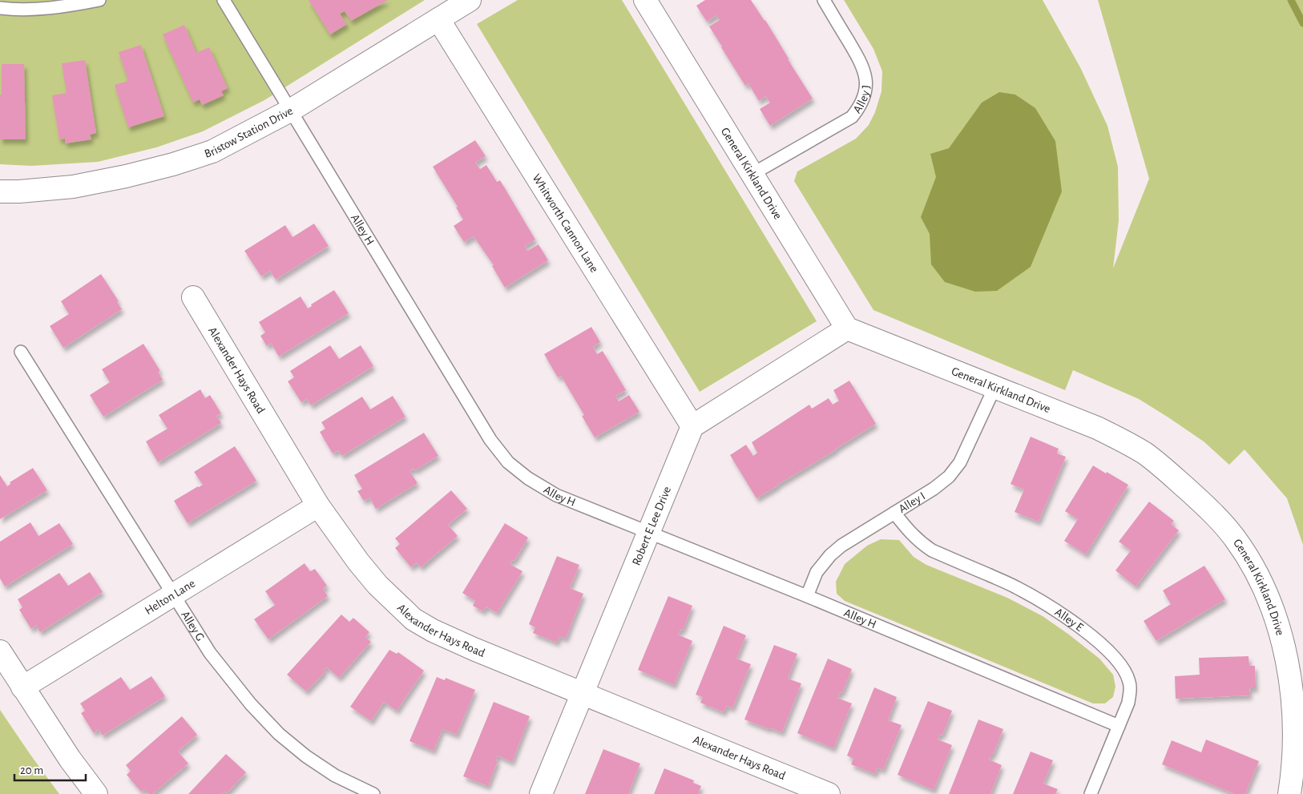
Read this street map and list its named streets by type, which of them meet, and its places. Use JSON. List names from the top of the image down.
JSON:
{
  "streets": {
    "street": [
      "Bristow Station Drive",
      "General Kirkland Drive",
      "Whitworth Cannon Lane",
      "Alexander Hays Road",
      "Robert E Lee Drive",
      "Helton Lane"
    ],
    "lane": [
      "Alley J",
      "Alley H",
      "Alley I",
      "Alley E",
      "Alley G"
    ]
  },
  "crossings": [
    ["Alley J", "General Kirkland Drive"],
    ["Bristow Station Drive", "Whitworth Cannon Lane"],
    ["Bristow Station Drive", "Alley H"],
    ["General Kirkland Drive", "Alley I"],
    ["Whitworth Cannon Lane", "Robert E Lee Drive"],
    ["Alley H", "Alley I"],
    ["Alley H", "Robert E Lee Drive"],
    ["Alley H", "Alley E"],
    ["Alexander Hays Road", "Robert E Lee Drive"],
    ["Alexander Hays Road", "Helton Lane"],
    ["Alley I", "Alley E"],
    ["Helton Lane", "Alley G"]
  ],
  "scale_bar": "20 m"
}
